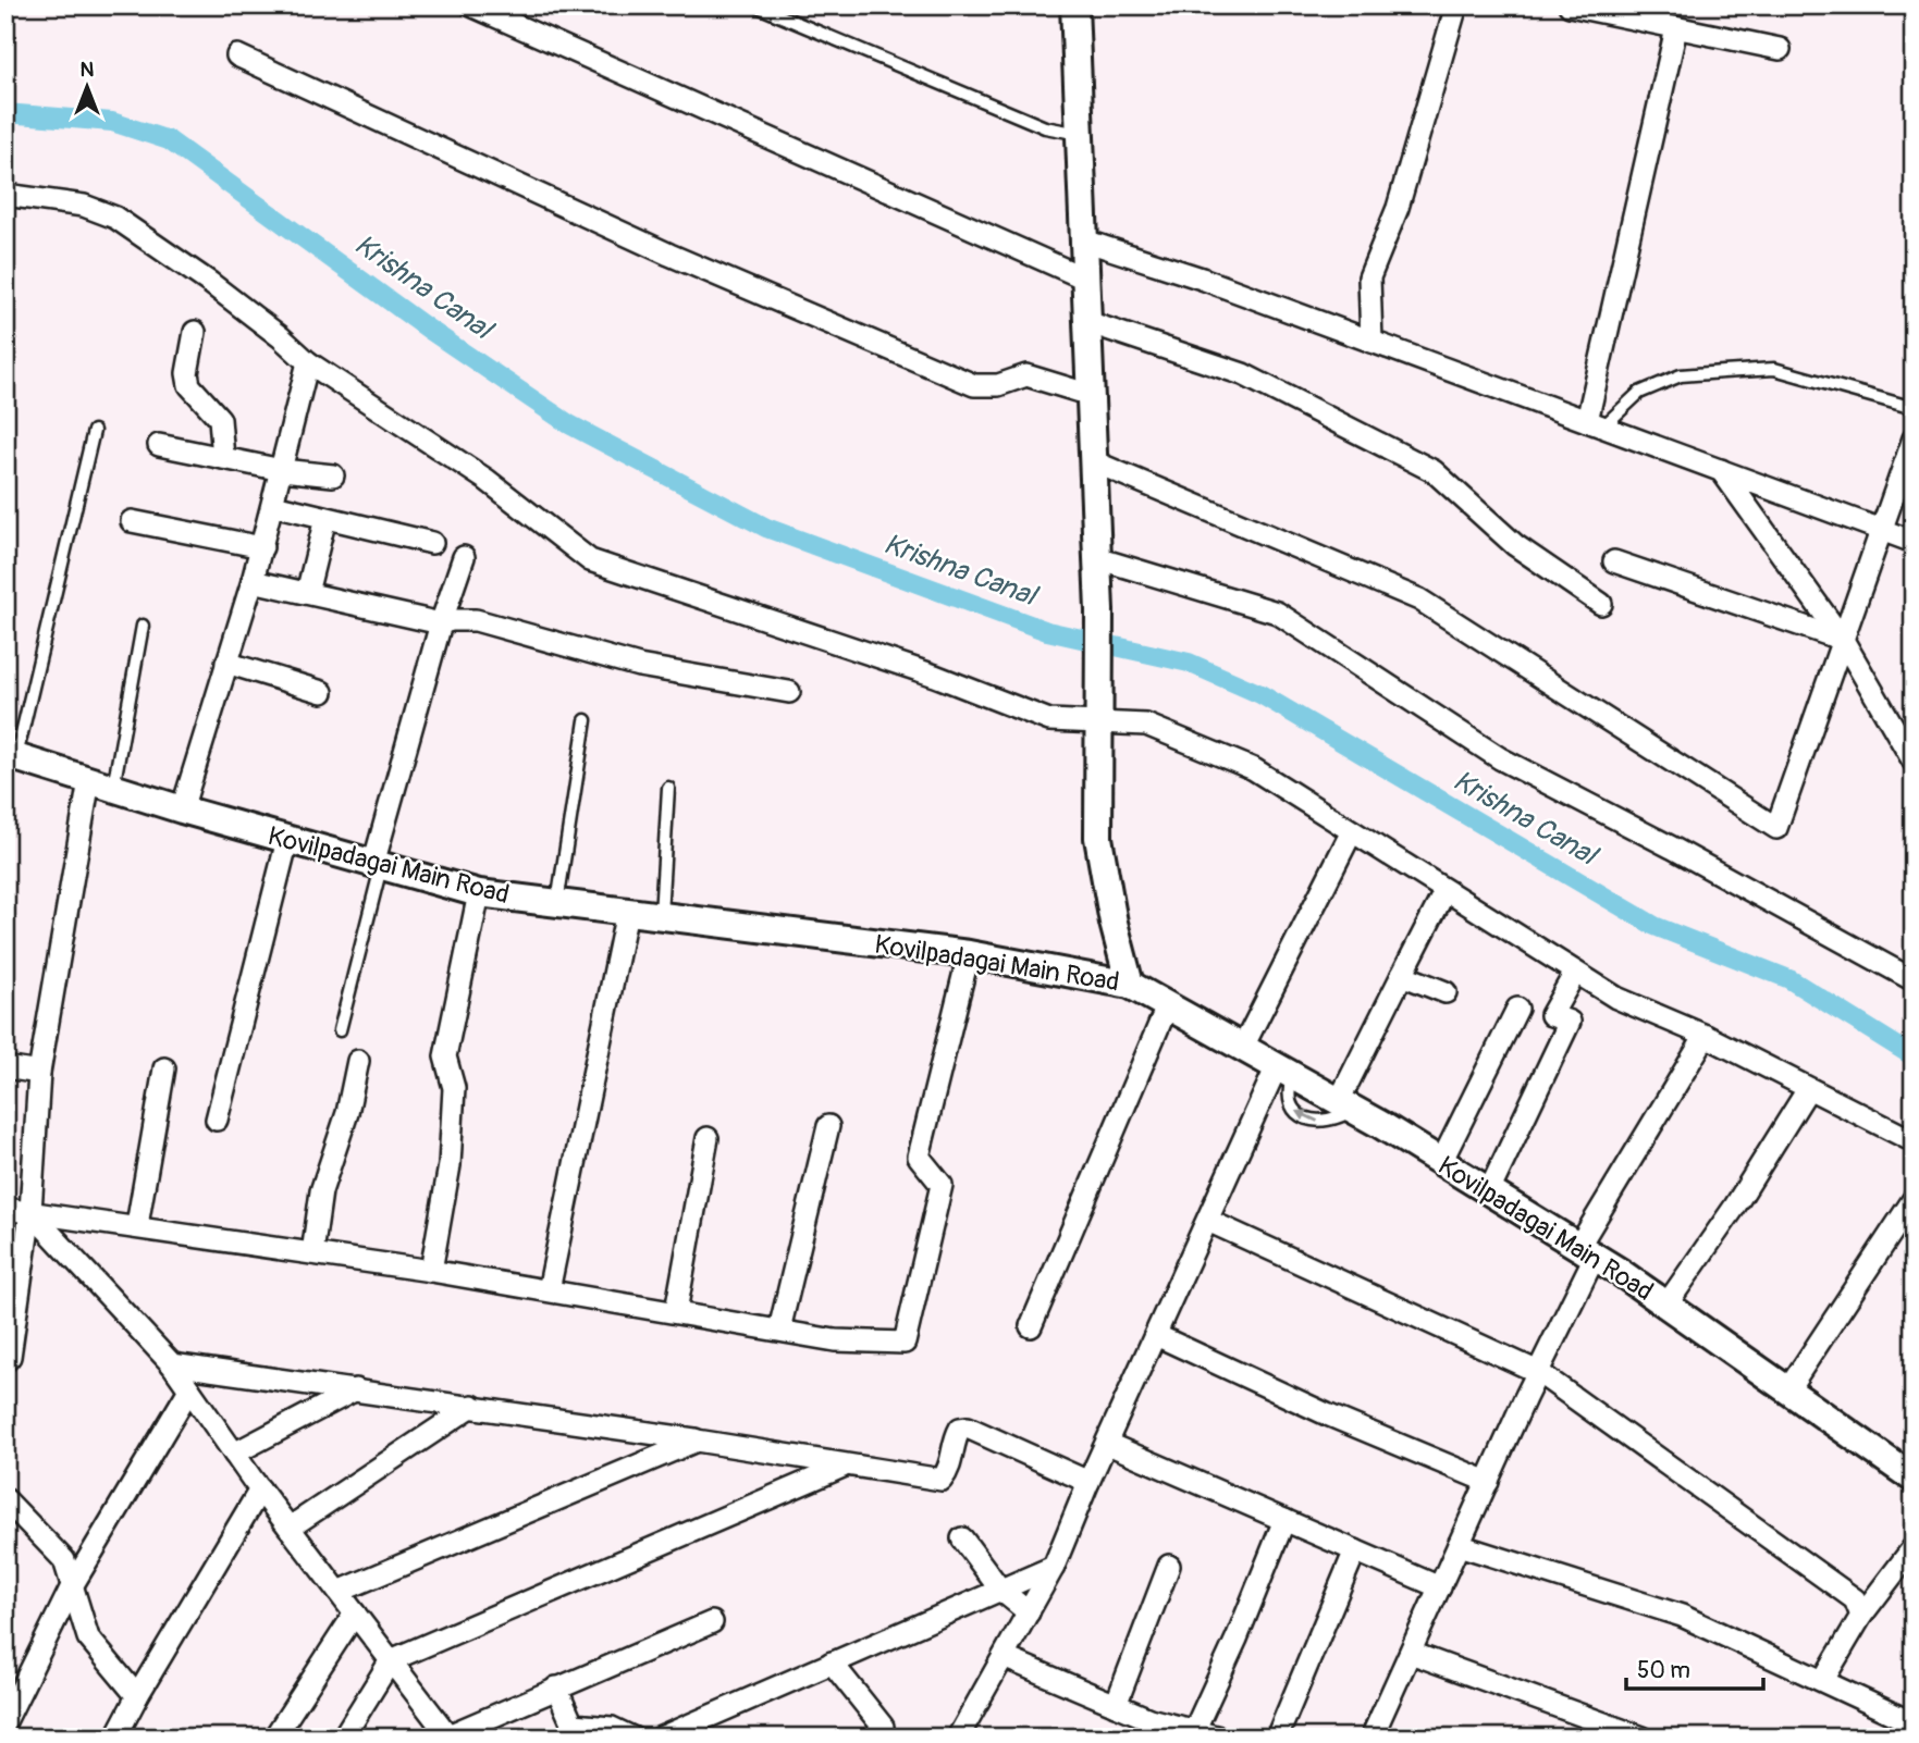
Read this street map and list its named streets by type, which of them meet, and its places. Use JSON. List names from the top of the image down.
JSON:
{
  "streets": {
    "street": ["Kovilpadagai Main Road"]
  },
  "water": ["Krishna Canal"],
  "scale_bar": "50 m",
  "north": "top"
}
